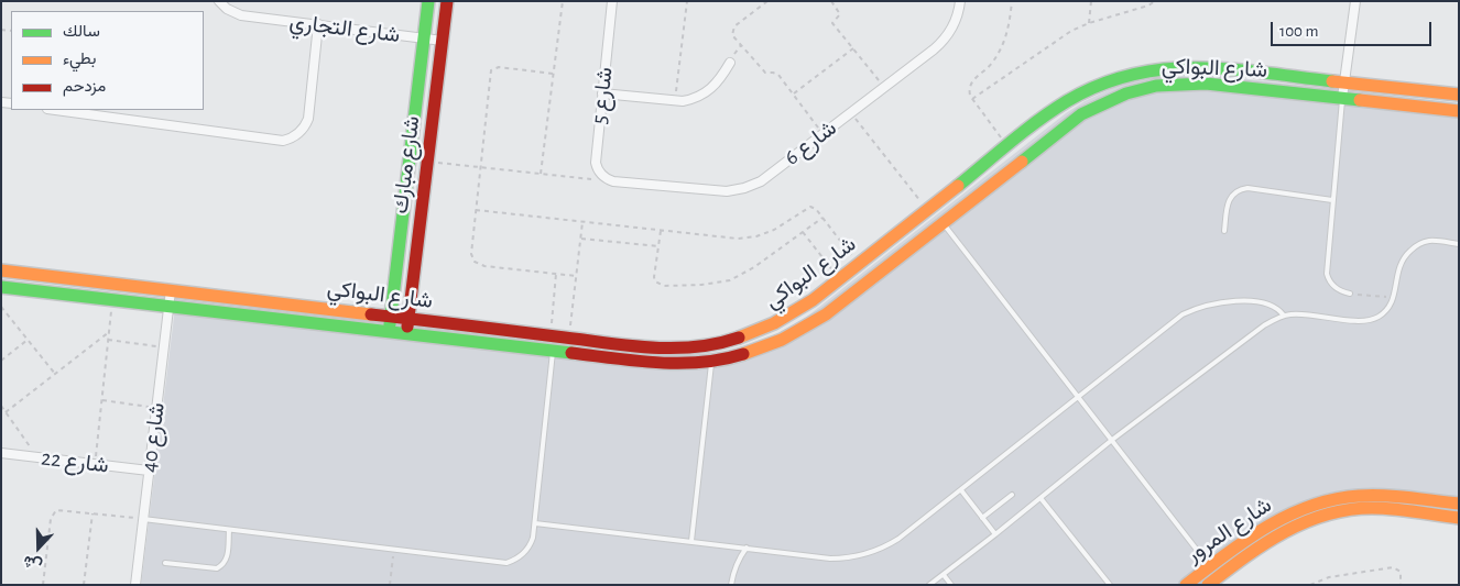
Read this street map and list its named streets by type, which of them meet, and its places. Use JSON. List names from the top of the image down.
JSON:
{
  "streets": {
    "street": [
      "شارع التجاري",
      "شارع البواكي",
      "شارع 5",
      "شارع 6",
      "شارع مبارك",
      "شارع 40",
      "شارع 22",
      "شارع المرور"
    ]
  },
  "crossings": [
    ["شارع التجاري", "شارع مبارك"],
    ["شارع البواكي", "شارع مبارك"],
    ["شارع البواكي", "شارع 40"],
    ["شارع 5", "شارع 6"],
    ["شارع 40", "شارع 22"]
  ],
  "legend": ["سالك", "بطيء", "مزدحم"],
  "scale_bar": "100 m",
  "north": "bottom"
}
